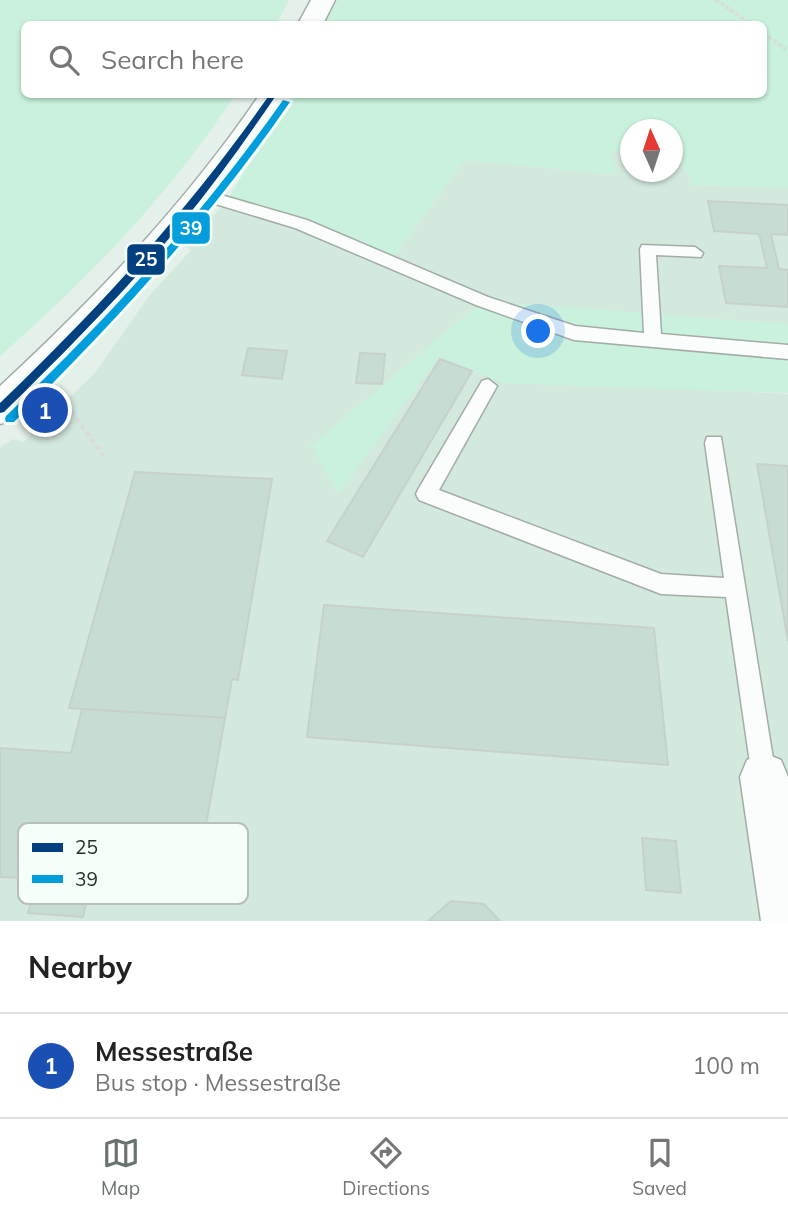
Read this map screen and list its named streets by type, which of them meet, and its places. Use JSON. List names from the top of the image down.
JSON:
{
  "lines": ["transit line 25", "transit line 39"],
  "legend": ["25", "39"],
  "north": "top",
  "page": {
    "search": "Search here",
    "pins": "1",
    "heading": "Nearby",
    "list": [
      {
        "mark": "1",
        "name": "Messestraße",
        "note": "Bus stop · Messestraße",
        "value": "100 m"
      }
    ],
    "nav": ["Map", "Directions", "Saved"]
  }
}
